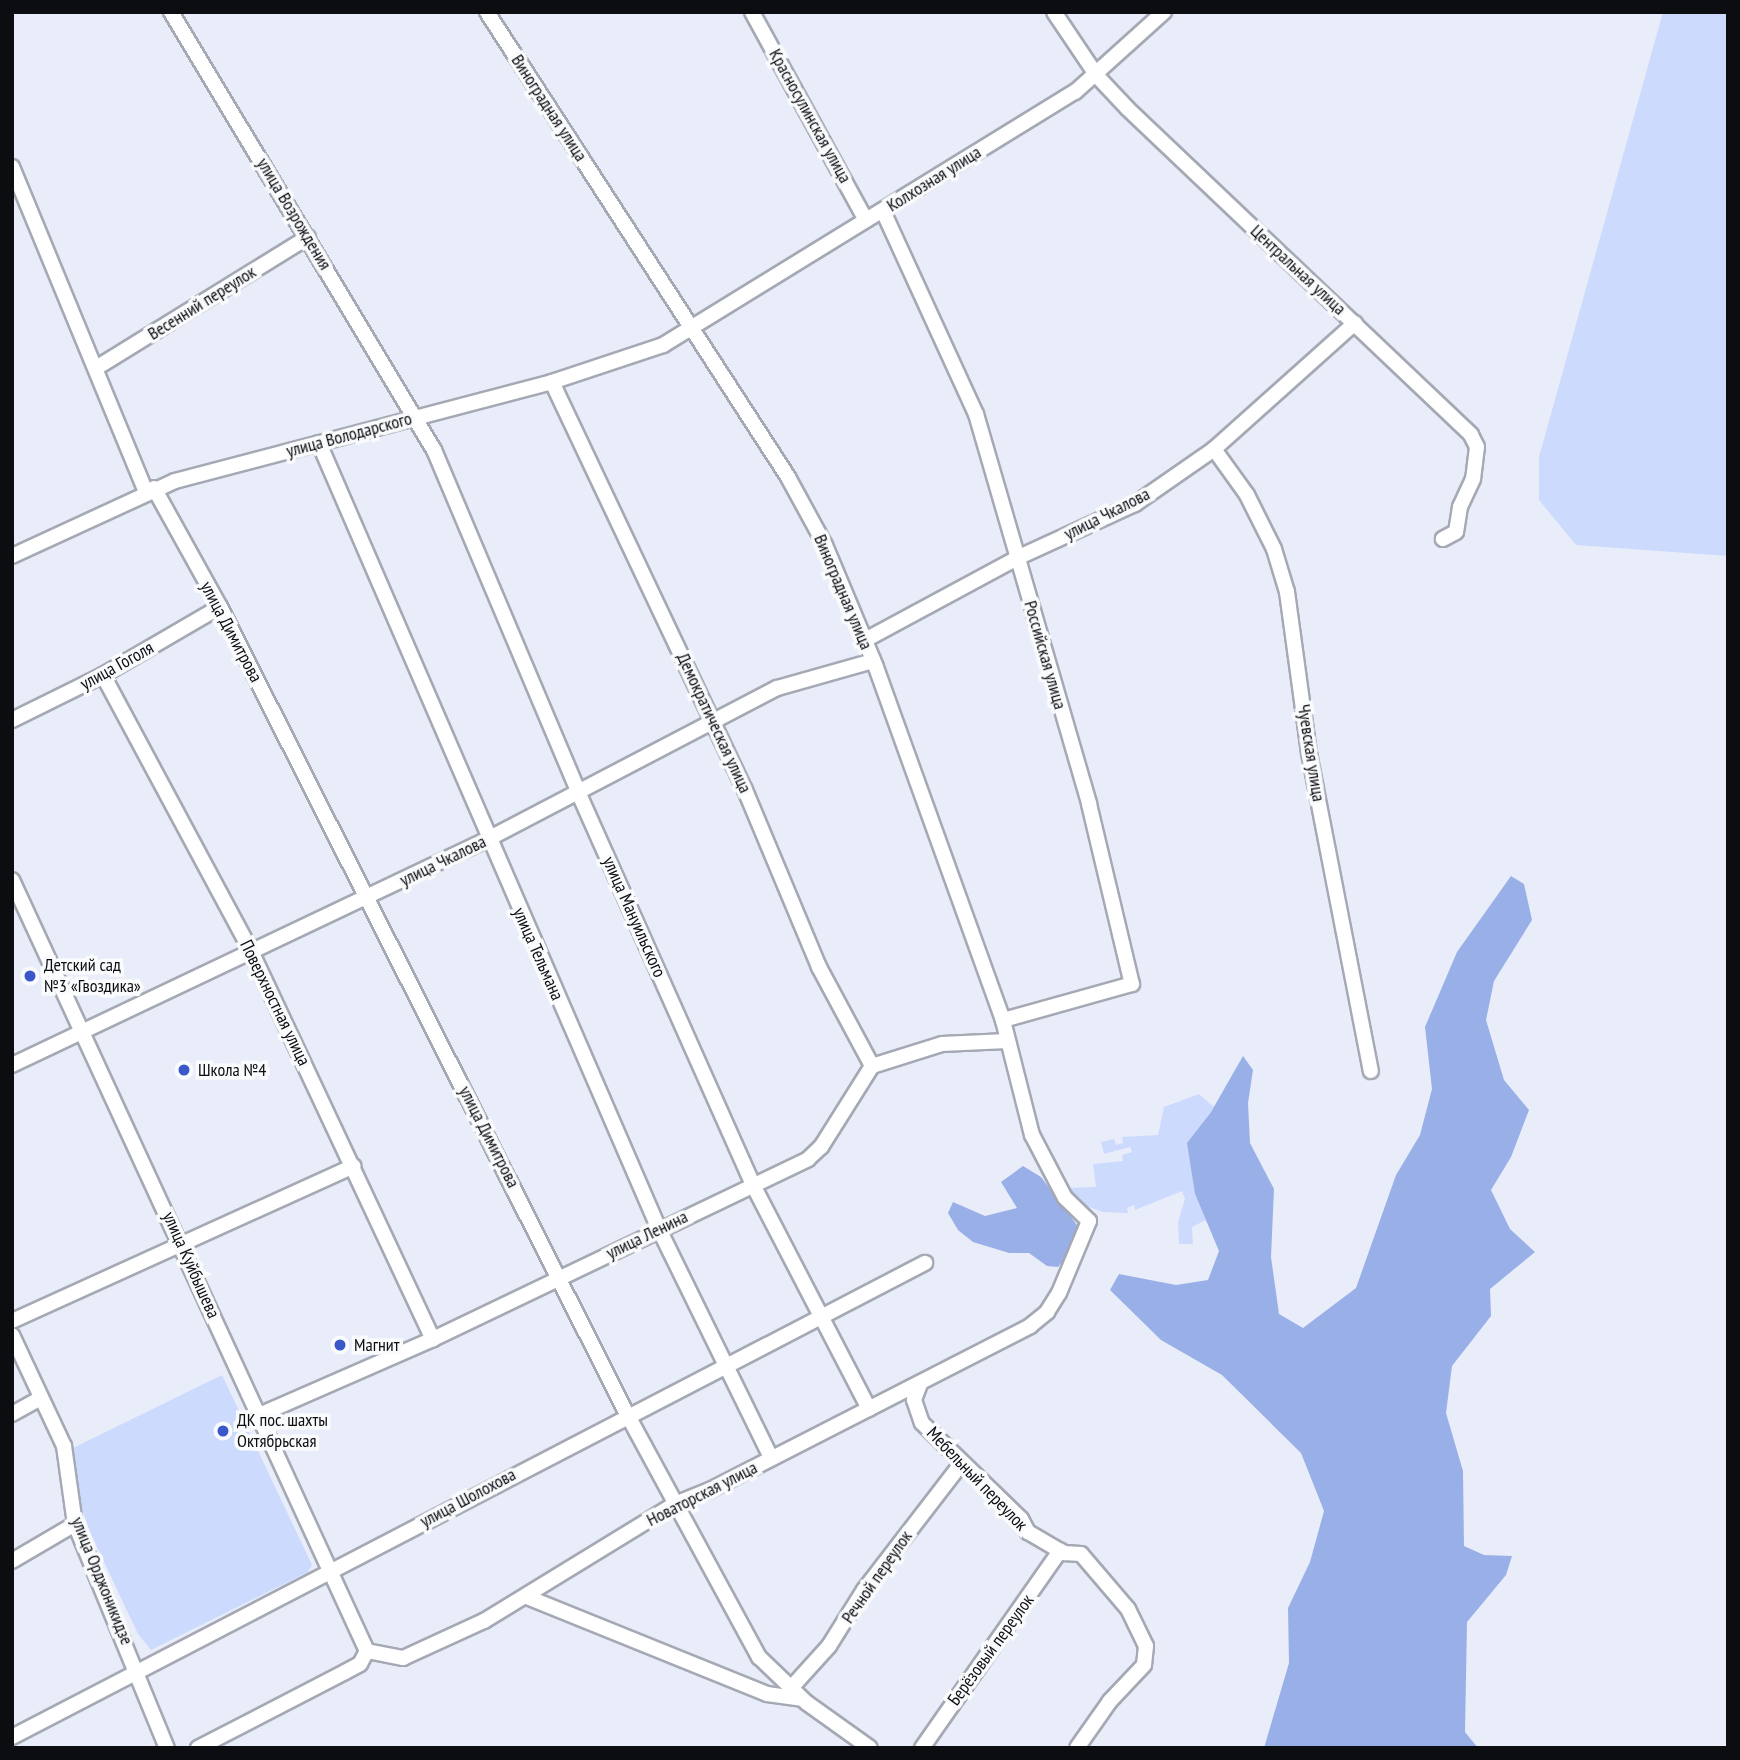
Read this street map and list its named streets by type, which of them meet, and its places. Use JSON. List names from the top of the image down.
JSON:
{
  "streets": {
    "street": [
      "Виноградная улица",
      "Красносулинская улица",
      "Колхозная улица",
      "улица Возрождения",
      "Центральная улица",
      "Весенний переулок",
      "улица Володарского",
      "улица Чкалова",
      "улица Димитрова",
      "Российская улица",
      "улица Гоголя",
      "Демократическая улица",
      "Чуевская улица",
      "улица Мануильского",
      "улица Тельмана",
      "Поверхностная улица",
      "улица Ленина",
      "улица Куйбышева",
      "Мебельный переулок",
      "Новаторская улица",
      "улица Шолохова",
      "Речной переулок",
      "улица Орджоникидзе",
      "Берёзовый переулок"
    ]
  },
  "crossings": [
    ["Виноградная улица", "Колхозная улица"],
    ["Виноградная улица", "улица Володарского"],
    ["Виноградная улица", "улица Чкалова"],
    ["Виноградная улица", "Российская улица"],
    ["Виноградная улица", "Новаторская улица"],
    ["Красносулинская улица", "Колхозная улица"],
    ["Колхозная улица", "Центральная улица"],
    ["Колхозная улица", "улица Володарского"],
    ["Колхозная улица", "Российская улица"],
    ["улица Возрождения", "Весенний переулок"],
    ["улица Возрождения", "улица Володарского"],
    ["улица Возрождения", "улица Мануильского"],
    ["Центральная улица", "улица Чкалова"],
    ["Весенний переулок", "улица Димитрова"],
    ["улица Володарского", "улица Димитрова"],
    ["улица Володарского", "Демократическая улица"],
    ["улица Володарского", "улица Мануильского"],
    ["улица Володарского", "улица Тельмана"],
    ["улица Чкалова", "улица Димитрова"],
    ["улица Чкалова", "Российская улица"],
    ["улица Чкалова", "Демократическая улица"],
    ["улица Чкалова", "Чуевская улица"],
    ["улица Чкалова", "улица Мануильского"],
    ["улица Чкалова", "улица Тельмана"],
    ["улица Чкалова", "Поверхностная улица"],
    ["улица Чкалова", "улица Куйбышева"],
    ["улица Димитрова", "улица Гоголя"],
    ["улица Димитрова", "улица Ленина"],
    ["улица Димитрова", "Новаторская улица"],
    ["улица Димитрова", "улица Шолохова"],
    ["улица Димитрова", "Речной переулок"],
    ["улица Гоголя", "Поверхностная улица"],
    ["Демократическая улица", "улица Ленина"],
    ["улица Мануильского", "улица Ленина"],
    ["улица Мануильского", "Новаторская улица"],
    ["улица Мануильского", "улица Шолохова"],
    ["улица Тельмана", "улица Ленина"],
    ["улица Тельмана", "Новаторская улица"],
    ["улица Тельмана", "улица Шолохова"],
    ["Поверхностная улица", "улица Ленина"],
    ["улица Ленина", "улица Куйбышева"],
    ["улица Куйбышева", "Новаторская улица"],
    ["улица Куйбышева", "улица Шолохова"],
    ["Мебельный переулок", "Новаторская улица"],
    ["Мебельный переулок", "Речной переулок"],
    ["Мебельный переулок", "Берёзовый переулок"],
    ["улица Шолохова", "улица Орджоникидзе"]
  ],
  "places": [
    "Детский сад №3 «Гвоздика»",
    "Школа №4",
    "Магнит",
    "ДК пос. шахты Октябрьская"
  ]
}
